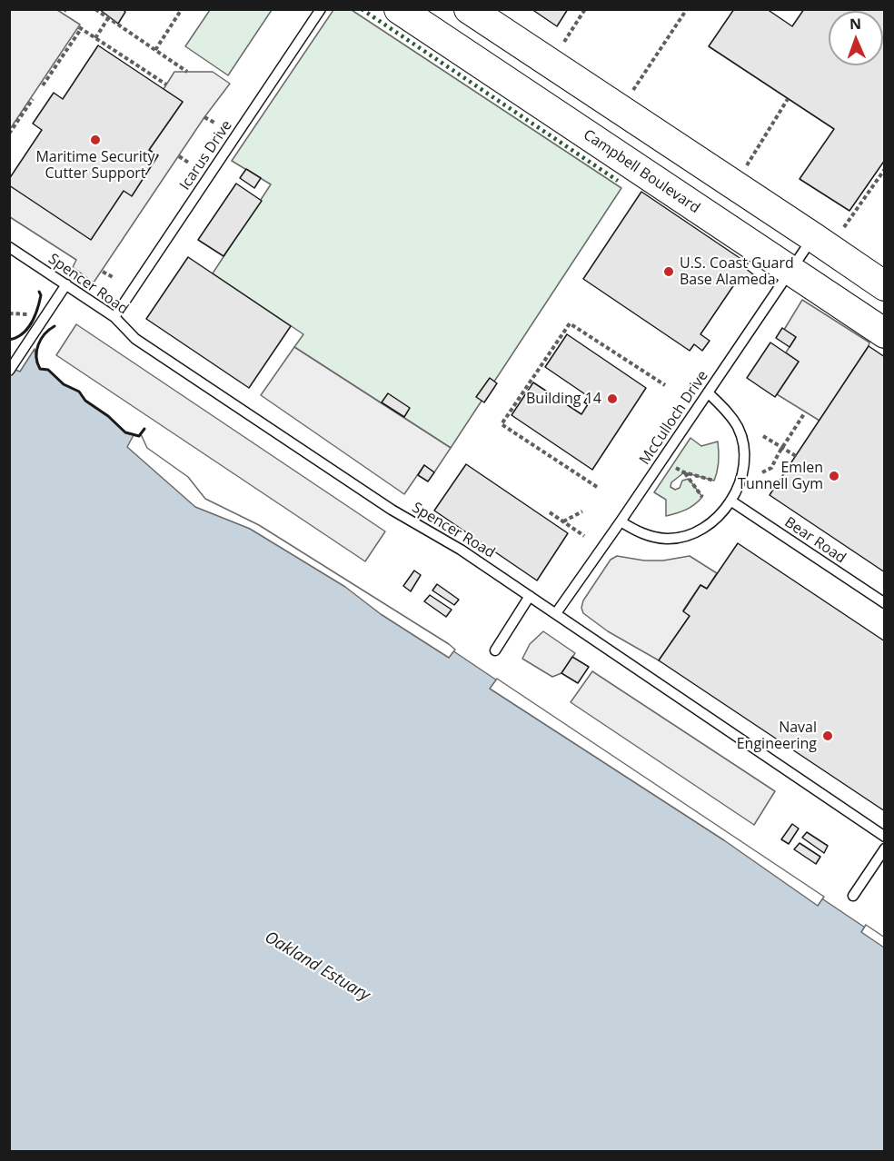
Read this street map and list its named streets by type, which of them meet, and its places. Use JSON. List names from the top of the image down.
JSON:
{
  "streets": {
    "street": ["Campbell Boulevard"],
    "lane": [
      "Icarus Drive",
      "Spencer Road",
      "McCulloch Drive",
      "Bear Road"
    ]
  },
  "crossings": [
    ["Icarus Drive", "Spencer Road"],
    ["Campbell Boulevard", "McCulloch Drive"],
    ["Spencer Road", "McCulloch Drive"]
  ],
  "water": ["Oakland Estuary"],
  "places": [
    "Maritime Security Cutter Support",
    "U.S. Coast Guard Base Alameda",
    "Building 14",
    "Emlen Tunnell Gym",
    "Naval Engineering"
  ],
  "north": "top"
}
